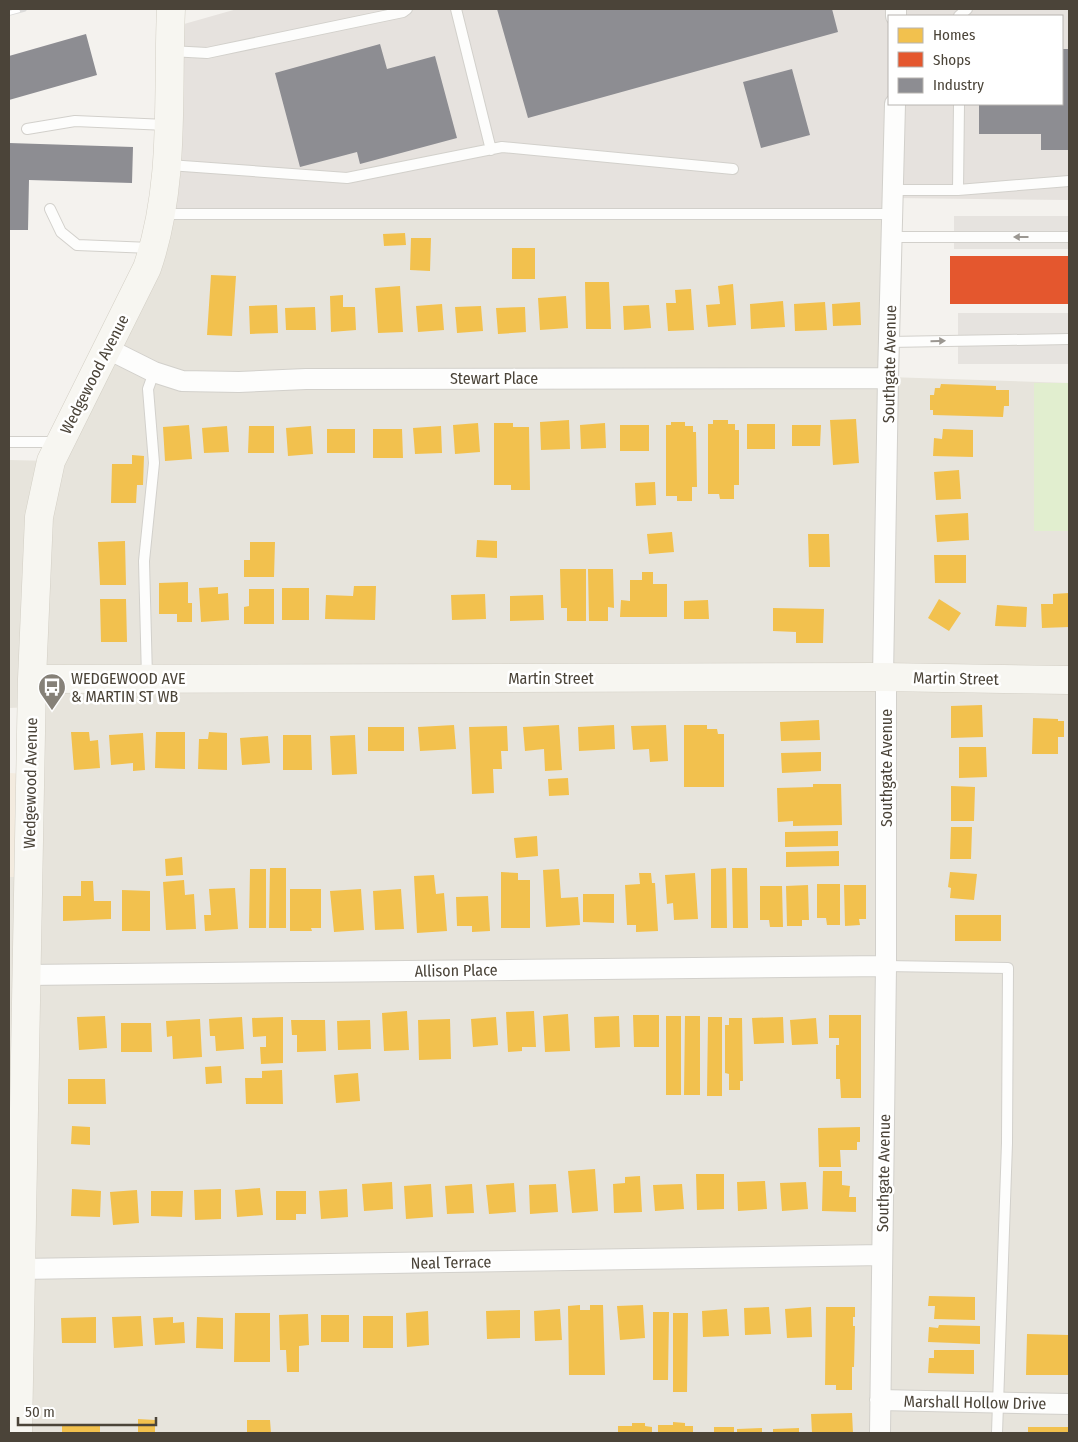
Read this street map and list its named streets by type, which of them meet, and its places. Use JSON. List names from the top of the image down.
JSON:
{
  "streets": {
    "main road": ["Wedgewood Avenue", "Martin Street"],
    "street": [
      "Southgate Avenue",
      "Stewart Place",
      "Allison Place",
      "Neal Terrace",
      "Marshall Hollow Drive"
    ]
  },
  "crossings": [
    ["Southgate Avenue", "Stewart Place"],
    ["Southgate Avenue", "Martin Street"],
    ["Southgate Avenue", "Allison Place"],
    ["Southgate Avenue", "Neal Terrace"],
    ["Southgate Avenue", "Marshall Hollow Drive"],
    ["Wedgewood Avenue", "Stewart Place"],
    ["Wedgewood Avenue", "Martin Street"],
    ["Wedgewood Avenue", "Allison Place"],
    ["Wedgewood Avenue", "Neal Terrace"]
  ],
  "places": {
    "bus stop": ["WEDGEWOOD AVE & MARTIN ST WB"]
  },
  "legend": ["Homes", "Shops", "Industry"],
  "scale_bar": "50 m"
}
